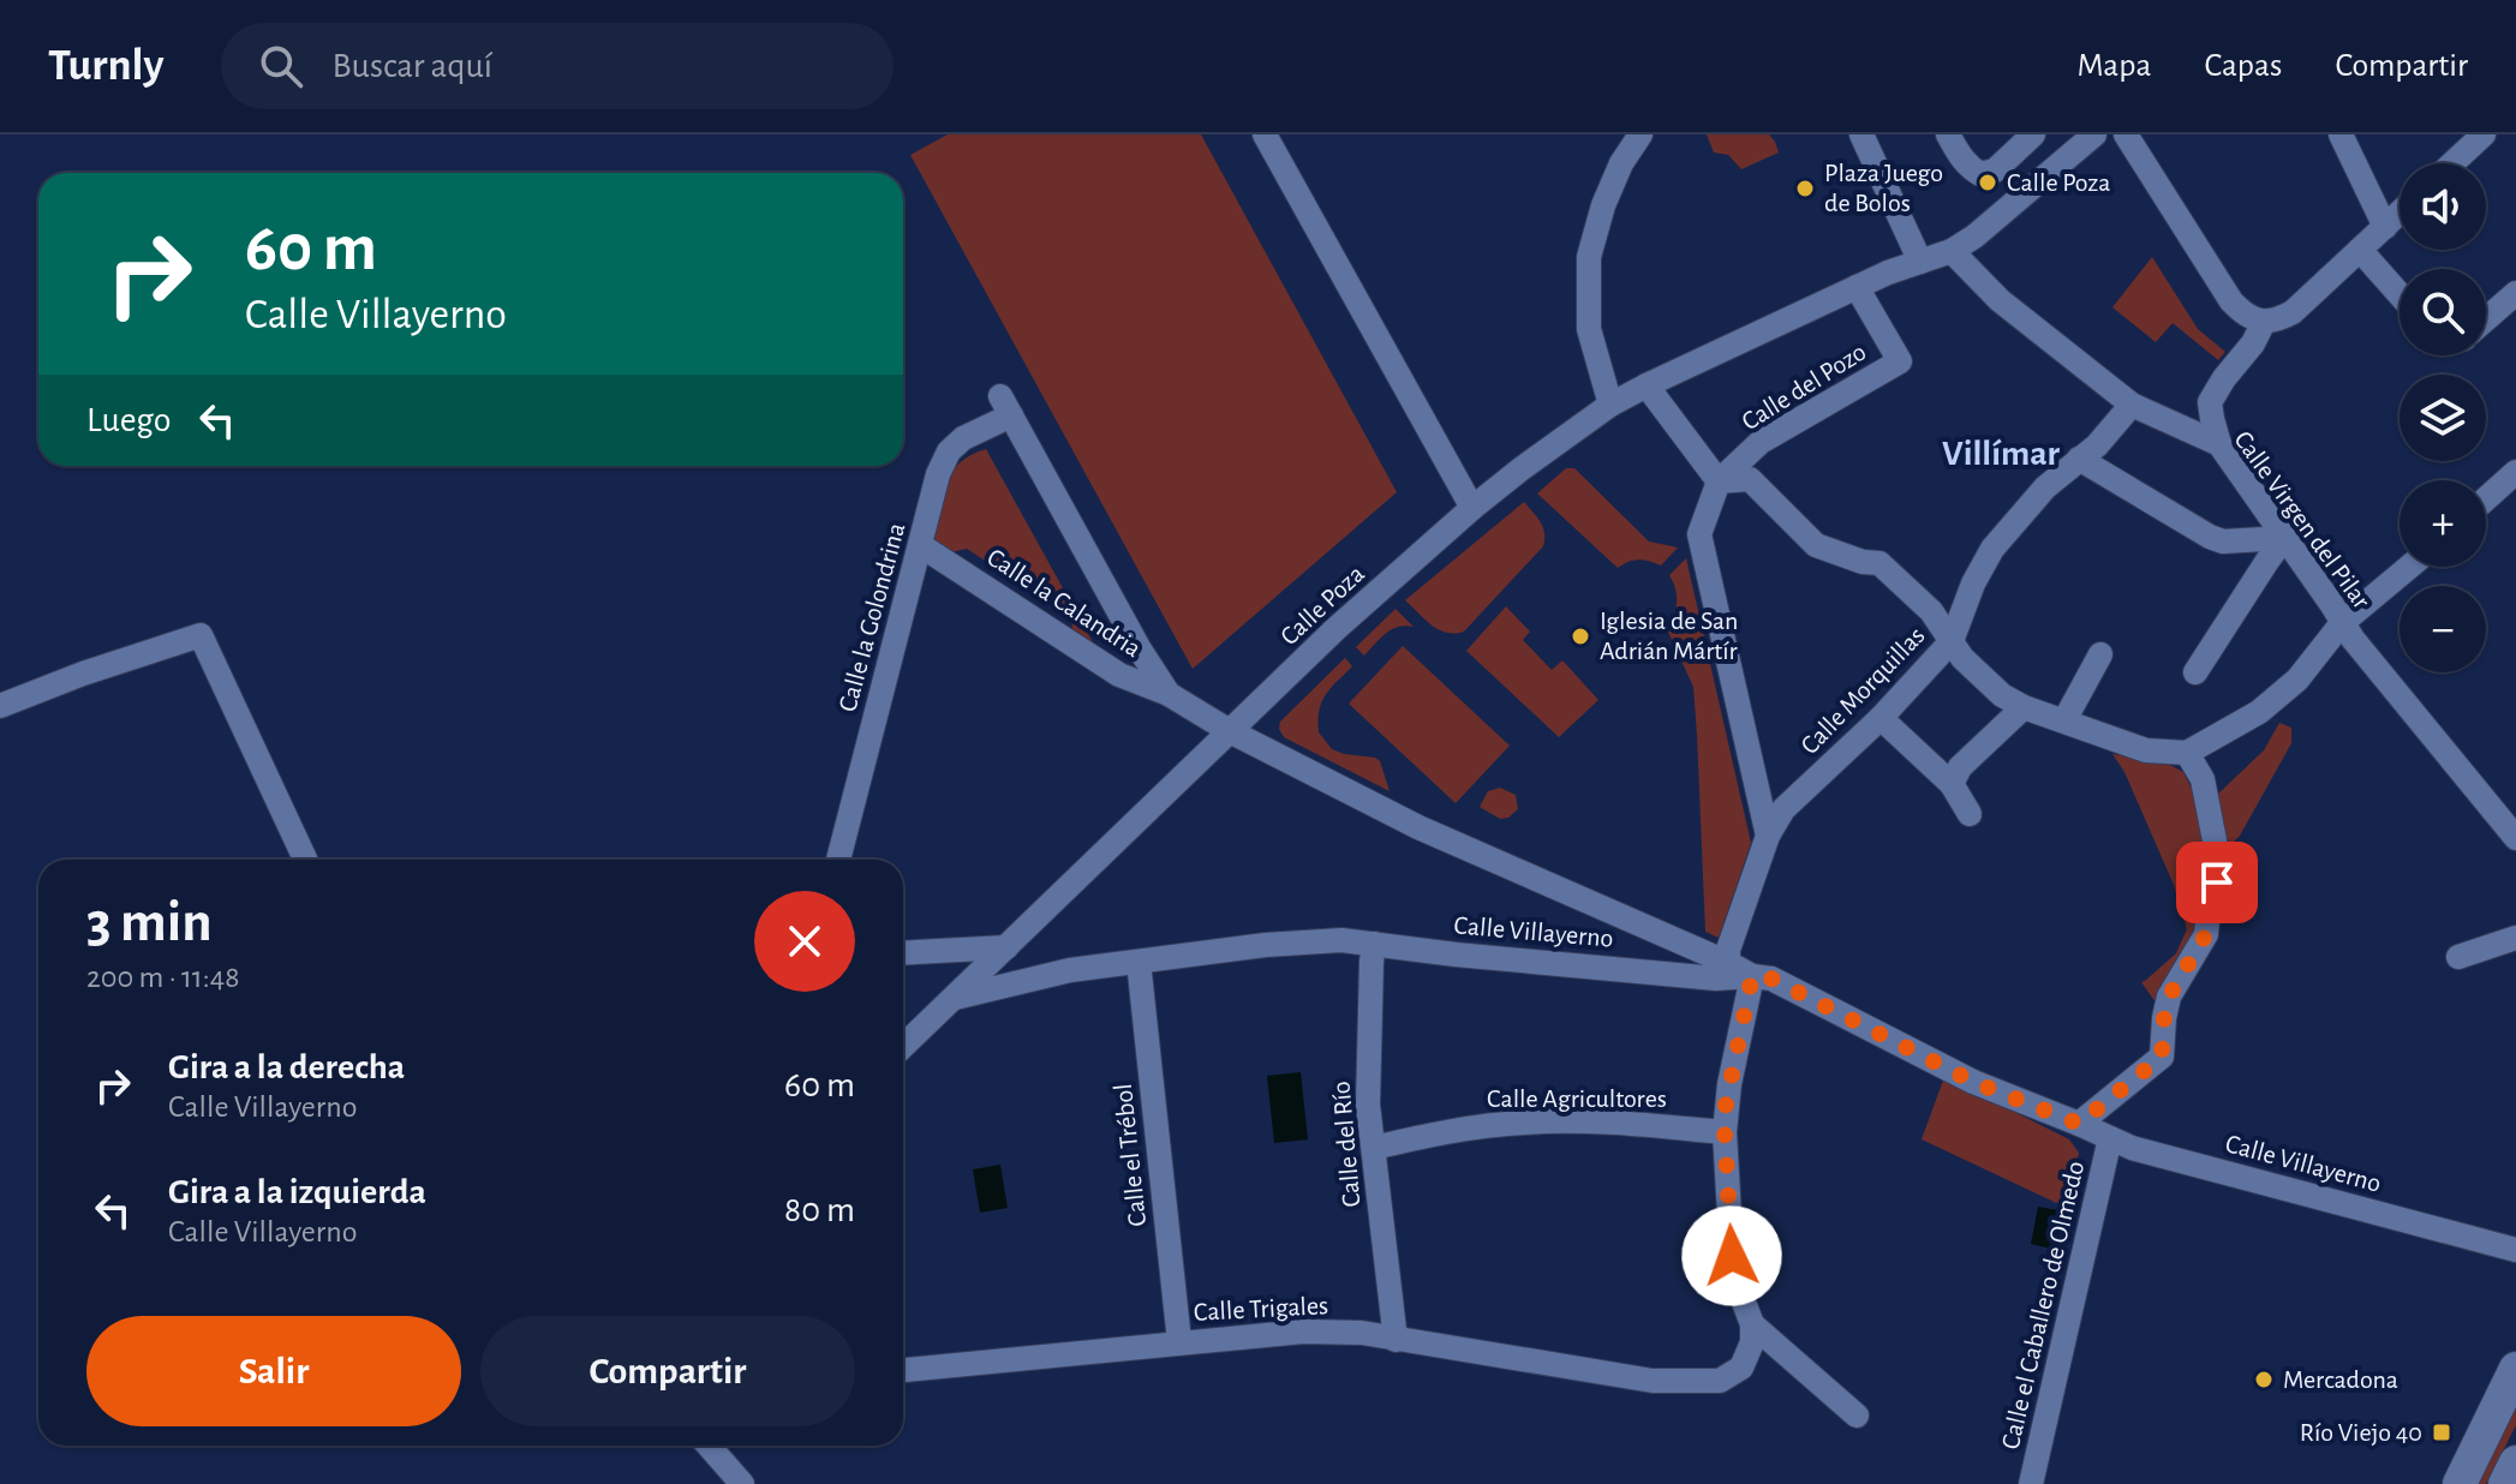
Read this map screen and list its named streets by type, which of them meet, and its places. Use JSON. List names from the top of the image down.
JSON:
{
  "streets": {
    "street": [
      "Calle del Pozo",
      "Calle Virgen del Pilar",
      "Calle la Calandria",
      "Calle Poza",
      "Calle la Golondrina",
      "Calle Morquillas",
      "Calle Villayerno",
      "Calle Agricultores",
      "Calle del Río",
      "Calle el Trébol",
      "Calle el Caballero de Olmedo",
      "Calle Trigales"
    ]
  },
  "crossings": [
    ["Calle del Pozo", "Calle Poza"],
    ["Calle Virgen del Pilar", "Calle Poza"],
    ["Calle Virgen del Pilar", "Calle Morquillas"],
    ["Calle la Calandria", "Calle Poza"],
    ["Calle la Calandria", "Calle la Golondrina"],
    ["Calle la Calandria", "Calle Morquillas"],
    ["Calle la Calandria", "Calle Villayerno"],
    ["Calle Poza", "Calle Villayerno"],
    ["Calle Villayerno", "Calle del Río"],
    ["Calle Villayerno", "Calle el Trébol"],
    ["Calle Villayerno", "Calle el Caballero de Olmedo"],
    ["Calle Agricultores", "Calle del Río"],
    ["Calle del Río", "Calle Trigales"],
    ["Calle el Trébol", "Calle Trigales"]
  ],
  "districts": ["Villímar"],
  "places": {
    "other": [
      "Calle Poza",
      "Plaza Juego de Bolos",
      "Iglesia de San Adrián Mártír",
      "Mercadona"
    ],
    "transit": ["Río Viejo 40"]
  },
  "page": {
    "header": "Turnly",
    "search": "Buscar aquí",
    "nav": ["Mapa", "Capas", "Compartir"],
    "map_buttons": ["+", "−"],
    "turn": ["60 m", "Calle Villayerno"],
    "then": "Luego",
    "heading": ["3 min", "200 m · 11:48"],
    "list": [
      {
        "name": "Gira a la derecha",
        "note": "Calle Villayerno",
        "value": "60 m"
      },
      {
        "name": "Gira a la izquierda",
        "note": "Calle Villayerno",
        "value": "80 m"
      }
    ],
    "buttons": ["Salir", "Compartir"]
  }
}
